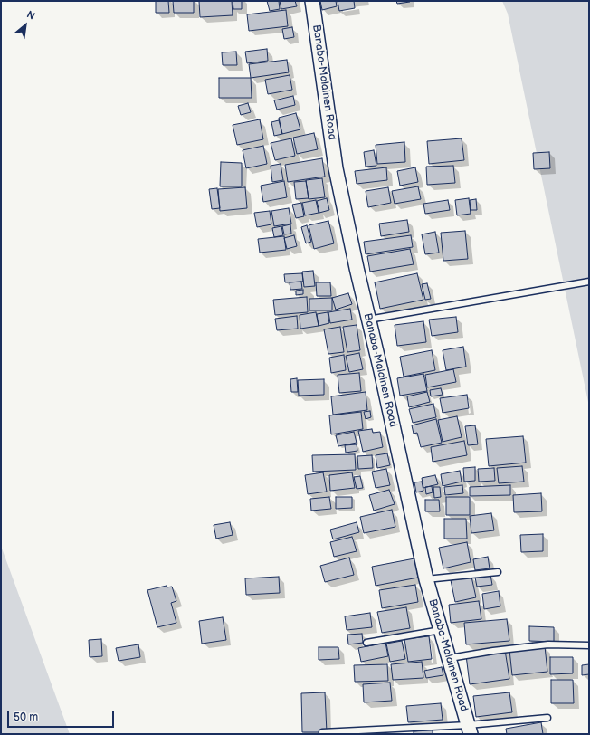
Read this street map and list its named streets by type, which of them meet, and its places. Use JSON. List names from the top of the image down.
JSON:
{
  "streets": {
    "street": ["Banaba-Malainen Road"]
  },
  "scale_bar": "50 m",
  "north": "top right"
}
